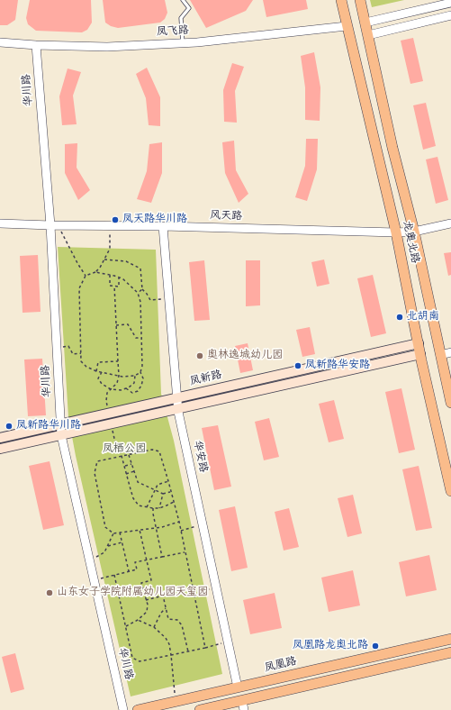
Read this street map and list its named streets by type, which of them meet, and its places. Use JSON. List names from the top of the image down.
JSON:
{
  "streets": {
    "main road": ["龙奥北路", "凤新路", "凤凰路"],
    "street": [
      "凤飞路",
      "华川路",
      "风天路",
      "华安路"
    ]
  },
  "crossings": [
    ["凤飞路", "华川路"],
    ["凤飞路", "龙奥北路"],
    ["华川路", "风天路"],
    ["华川路", "凤新路"],
    ["风天路", "龙奥北路"],
    ["风天路", "华安路"],
    ["龙奥北路", "凤新路"],
    ["凤新路", "华安路"],
    ["华安路", "凤凰路"]
  ],
  "parks": ["凤栖公园"],
  "places": [
    "凤天路华川路",
    "北胡南",
    "奥林逸城幼儿园",
    "凤新路华安路",
    "凤新路华川路",
    "山东女子学院附属幼儿园天玺园",
    "凤凰路龙奥北路"
  ]
}
